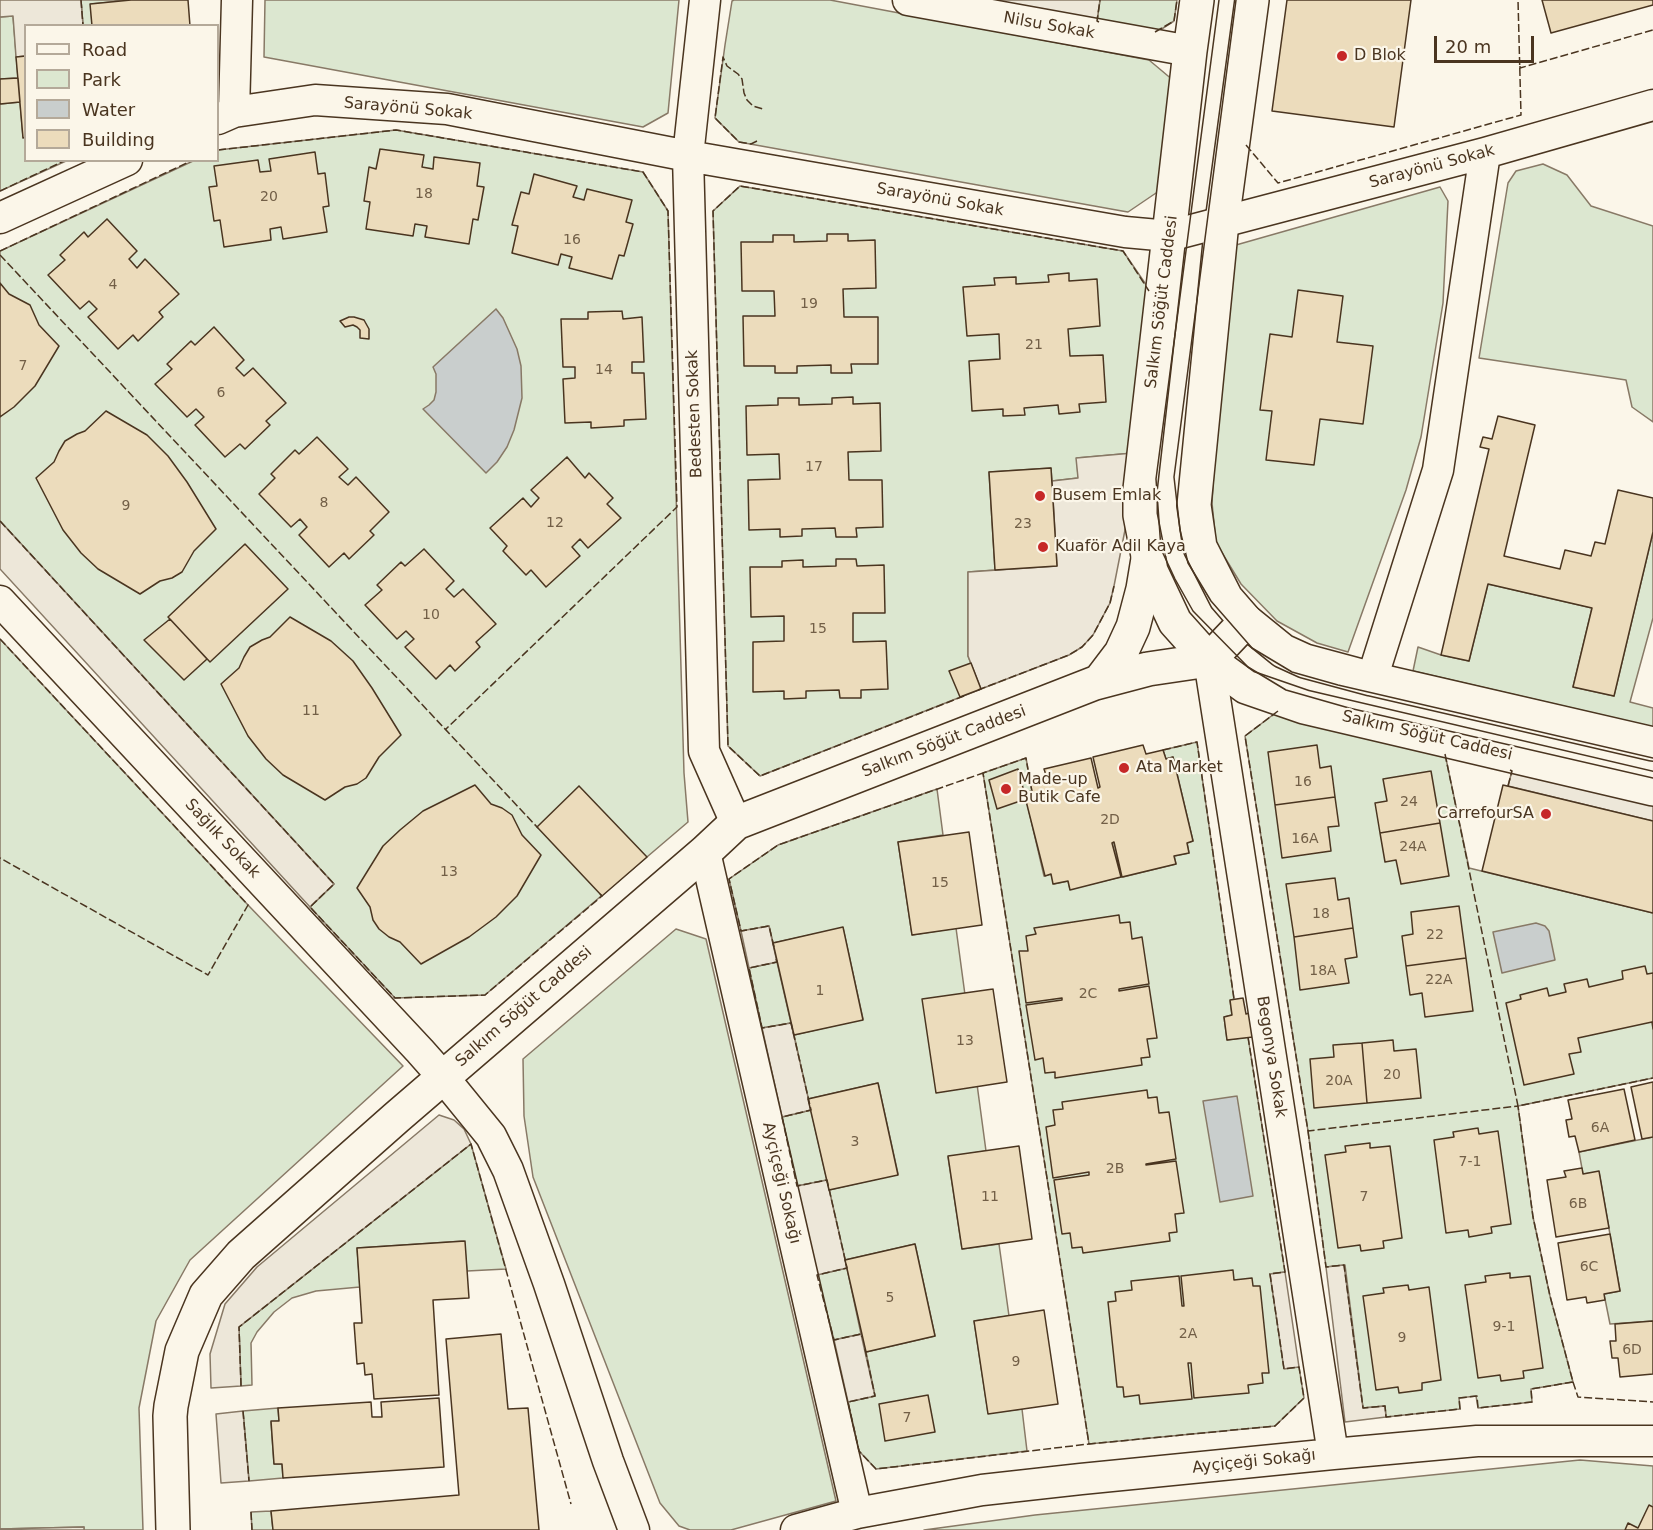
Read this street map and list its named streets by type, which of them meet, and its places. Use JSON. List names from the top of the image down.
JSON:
{
  "streets": {
    "main road": ["Salkım Söğüt Caddesi"],
    "street": [
      "Nilsu Sokak",
      "Sarayönü Sokak",
      "Bedesten Sokak",
      "Sağlık Sokak",
      "Begonya Sokak",
      "Ayçiçeği Sokağı"
    ]
  },
  "crossings": [
    ["Nilsu Sokak", "Salkım Söğüt Caddesi"],
    ["Sarayönü Sokak", "Salkım Söğüt Caddesi"],
    ["Sarayönü Sokak", "Bedesten Sokak"],
    ["Salkım Söğüt Caddesi", "Bedesten Sokak"],
    ["Salkım Söğüt Caddesi", "Sağlık Sokak"],
    ["Salkım Söğüt Caddesi", "Begonya Sokak"],
    ["Salkım Söğüt Caddesi", "Ayçiçeği Sokağı"],
    ["Begonya Sokak", "Ayçiçeği Sokağı"]
  ],
  "places": [
    "D Blok",
    "Busem Emlak",
    "Kuaför Adil Kaya",
    "Ata Market",
    "Made-up Butik Cafe",
    "CarrefourSA"
  ],
  "house_numbers": [
    "18",
    "20",
    "16",
    "4",
    "19",
    "21",
    "7",
    "14",
    "6",
    "17",
    "8",
    "9",
    "12",
    "23",
    "10",
    "15",
    "11",
    "16",
    "24",
    "2D",
    "16A",
    "24A",
    "13",
    "15",
    "18",
    "22",
    "18A",
    "22A",
    "1",
    "2C",
    "13",
    "20",
    "20A",
    "6A",
    "3",
    "7-1",
    "2B",
    "11",
    "7",
    "6B",
    "6C",
    "5",
    "9-1",
    "2A",
    "9",
    "6D",
    "9",
    "7"
  ],
  "legend": [
    "Road",
    "Park",
    "Water",
    "Building"
  ],
  "scale_bar": "20 m"
}
